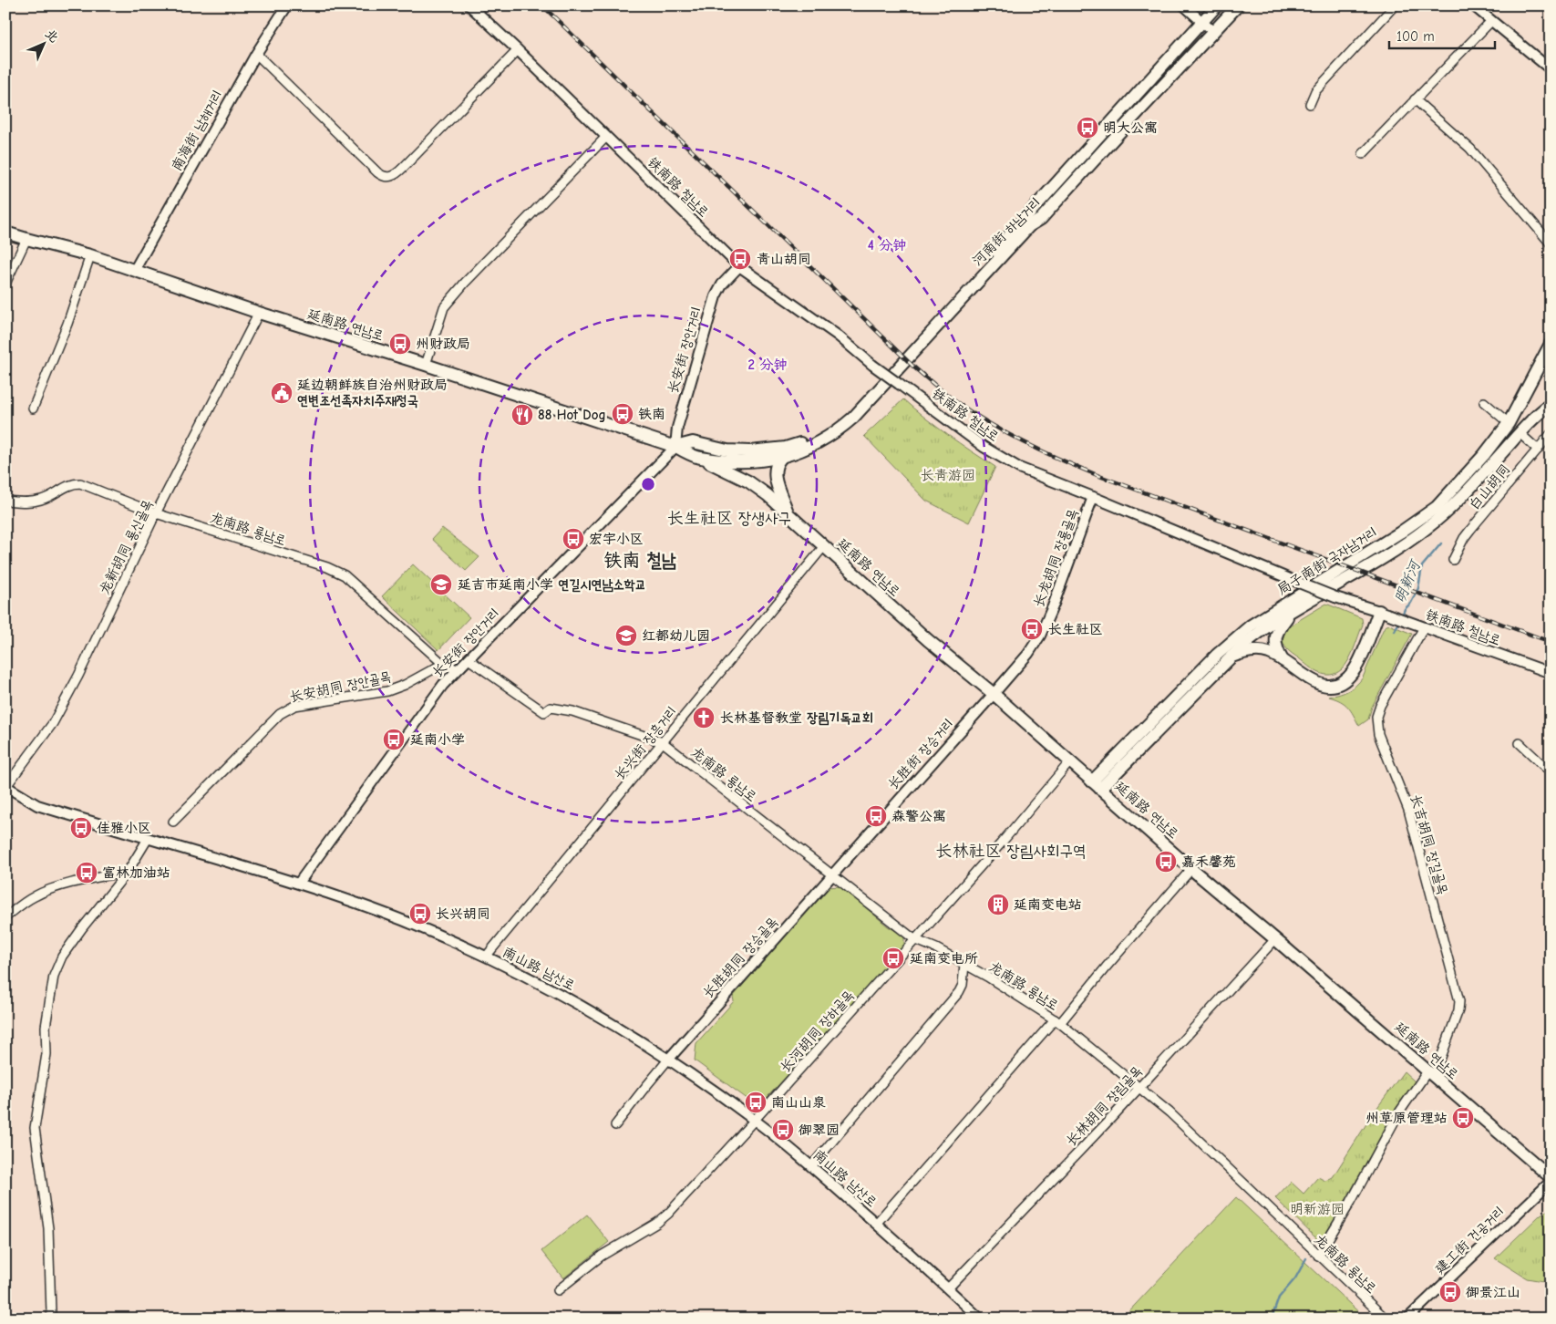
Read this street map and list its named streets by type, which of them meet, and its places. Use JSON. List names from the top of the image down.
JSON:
{
  "streets": {
    "main road": ["河南街 하남거리", "延南路 연남로", "局子南街 국자남거리"],
    "street": [
      "南海街 남해거리",
      "铁南路 철남로",
      "长安街 장안거리",
      "白山胡同",
      "龙南路 룡남로",
      "龙新胡同 룡신골목",
      "长龙胡同 장룡골목",
      "长安胡同 장안골목",
      "长兴街 장흥거리",
      "长胜街 장승거리",
      "长吉胡同 장길골목",
      "长胜胡同 장승골목",
      "南山路 남산로",
      "长河胡同 장하골목",
      "长林胡同 장림골목",
      "建工街 건공거리"
    ]
  },
  "crossings": [
    ["南海街 남해거리", "延南路 연남로"],
    ["铁南路 철남로", "长安街 장안거리"],
    ["铁南路 철남로", "长龙胡同 장룡골목"],
    ["铁南路 철남로", "长吉胡同 장길골목"],
    ["河南街 하남거리", "延南路 연남로"],
    ["延南路 연남로", "长安街 장안거리"],
    ["延南路 연남로", "龙新胡同 룡신골목"],
    ["延南路 연남로", "长龙胡同 장룡골목"],
    ["延南路 연남로", "局子南街 국자남거리"],
    ["延南路 연남로", "长兴街 장흥거리"],
    ["延南路 연남로", "长胜街 장승거리"],
    ["延南路 연남로", "长吉胡同 장길골목"],
    ["延南路 연남로", "长河胡同 장하골목"],
    ["延南路 연남로", "长林胡同 장림골목"],
    ["长安街 장안거리", "龙南路 룡남로"],
    ["长安街 장안거리", "南山路 남산로"],
    ["龙南路 룡남로", "龙新胡同 룡신골목"],
    ["龙南路 룡남로", "长安胡同 장안골목"],
    ["龙南路 룡남로", "长兴街 장흥거리"],
    ["龙南路 룡남로", "长胜街 장승거리"],
    ["龙南路 룡남로", "长吉胡同 장길골목"],
    ["龙南路 룡남로", "长胜胡同 장승골목"],
    ["龙南路 룡남로", "长河胡同 장하골목"],
    ["龙南路 룡남로", "长林胡同 장림골목"],
    ["龙新胡同 룡신골목", "南山路 남산로"],
    ["长龙胡同 장룡골목", "长胜街 장승거리"],
    ["长兴街 장흥거리", "南山路 남산로"],
    ["长胜街 장승거리", "长胜胡同 장승골목"],
    ["长胜胡同 장승골목", "南山路 남산로"],
    ["南山路 남산로", "长河胡同 장하골목"],
    ["南山路 남산로", "长林胡同 장림골목"]
  ],
  "districts": ["长生社区 장생사구", "铁南 철남", "长林社区 장림사회구역"],
  "water": ["明新河"],
  "parks": ["长青游园", "明新游园"],
  "places": {
    "bus stop": [
      "明大公寓",
      "青山胡同",
      "州财政局",
      "铁南",
      "宏宇小区",
      "长生社区",
      "延南小学",
      "森警公寓",
      "佳雅小区",
      "嘉禾馨苑",
      "富林加油站",
      "长兴胡同",
      "延南变电所",
      "南山山泉",
      "州草原管理站",
      "御翠园",
      "御景江山"
    ],
    "public building": ["延边朝鲜族自治州财政局 연변조선족자치주재정국"],
    "restaurant": ["88 Hot Dog"],
    "school or university": ["延吉市延南小学 연길시연남소학교", "红都幼儿园"],
    "church": ["长林基督教堂 장림기독교회"],
    "building": ["延南变电站"]
  },
  "scale_bar": "100 m",
  "north": "top right",
  "rings": ["4 分钟", "2 分钟"]
}
